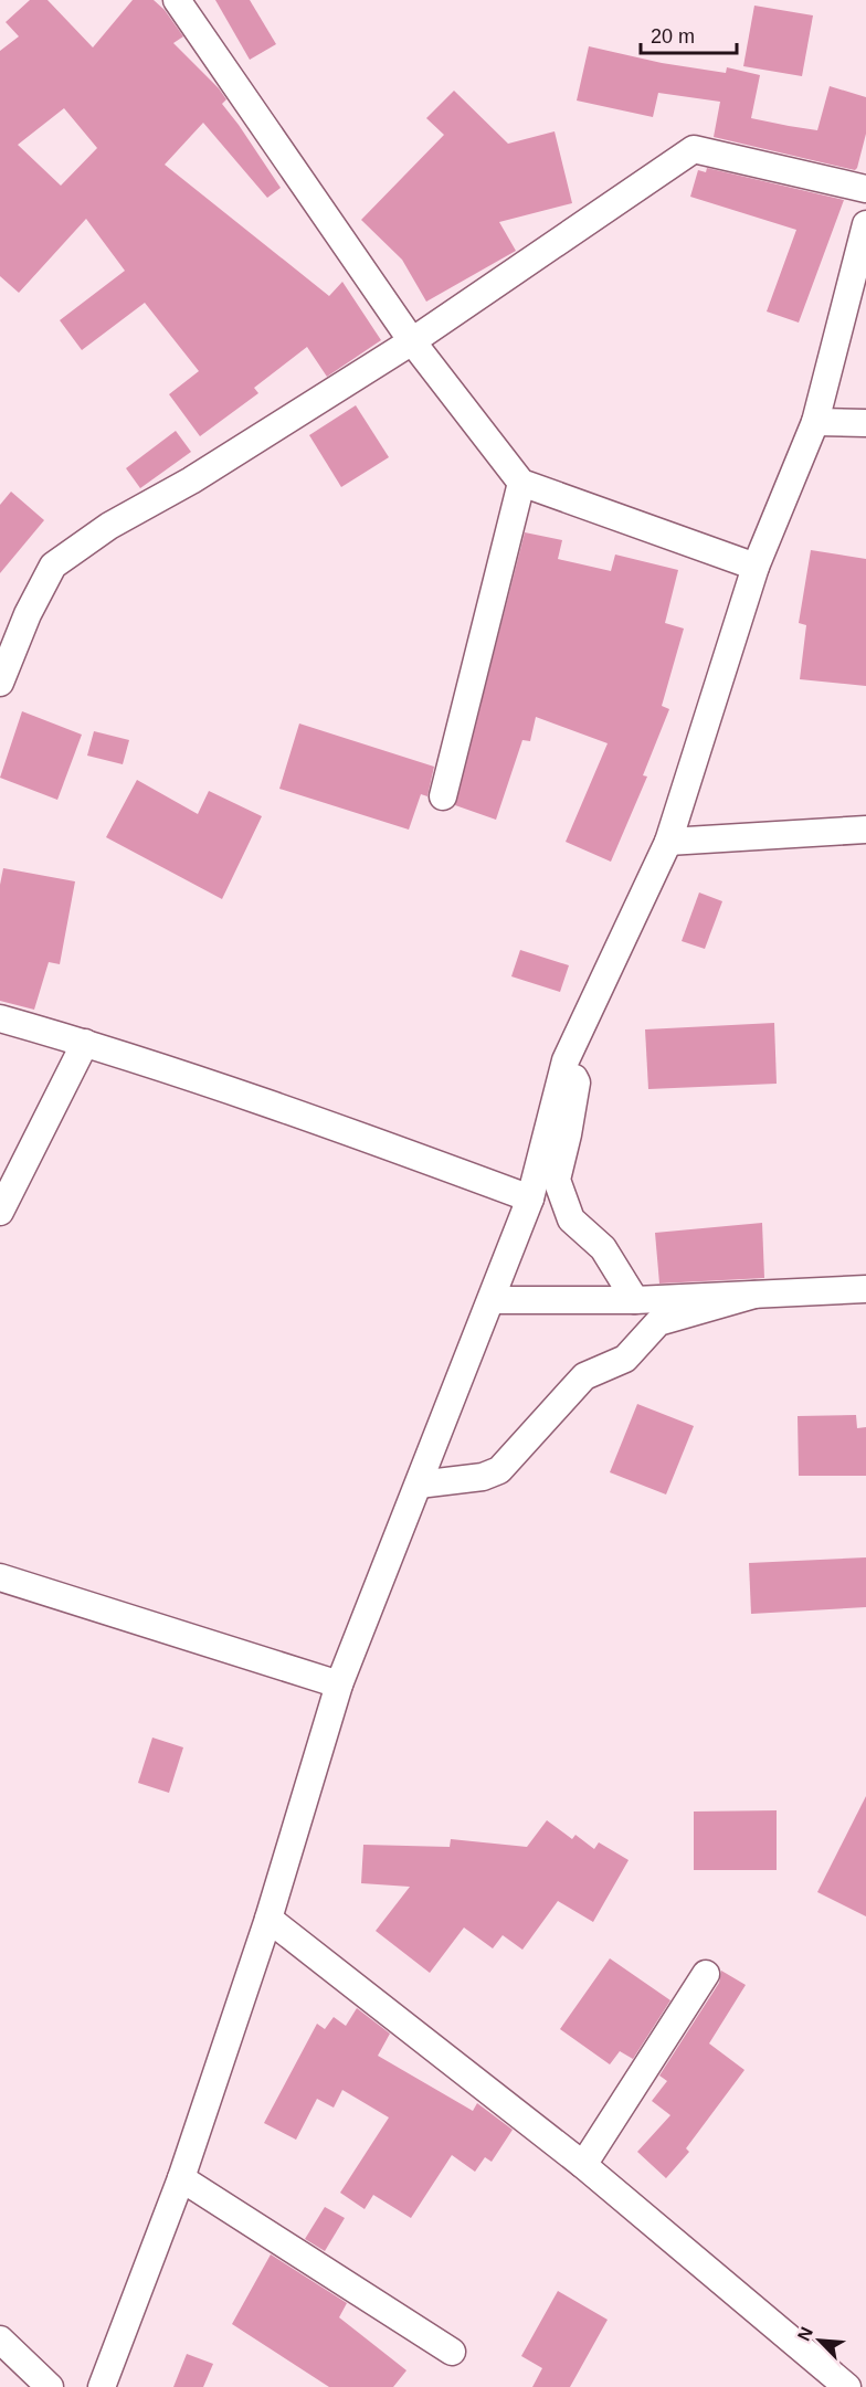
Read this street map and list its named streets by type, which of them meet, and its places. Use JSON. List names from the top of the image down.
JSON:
{
  "scale_bar": "20 m",
  "north": "top left"
}
